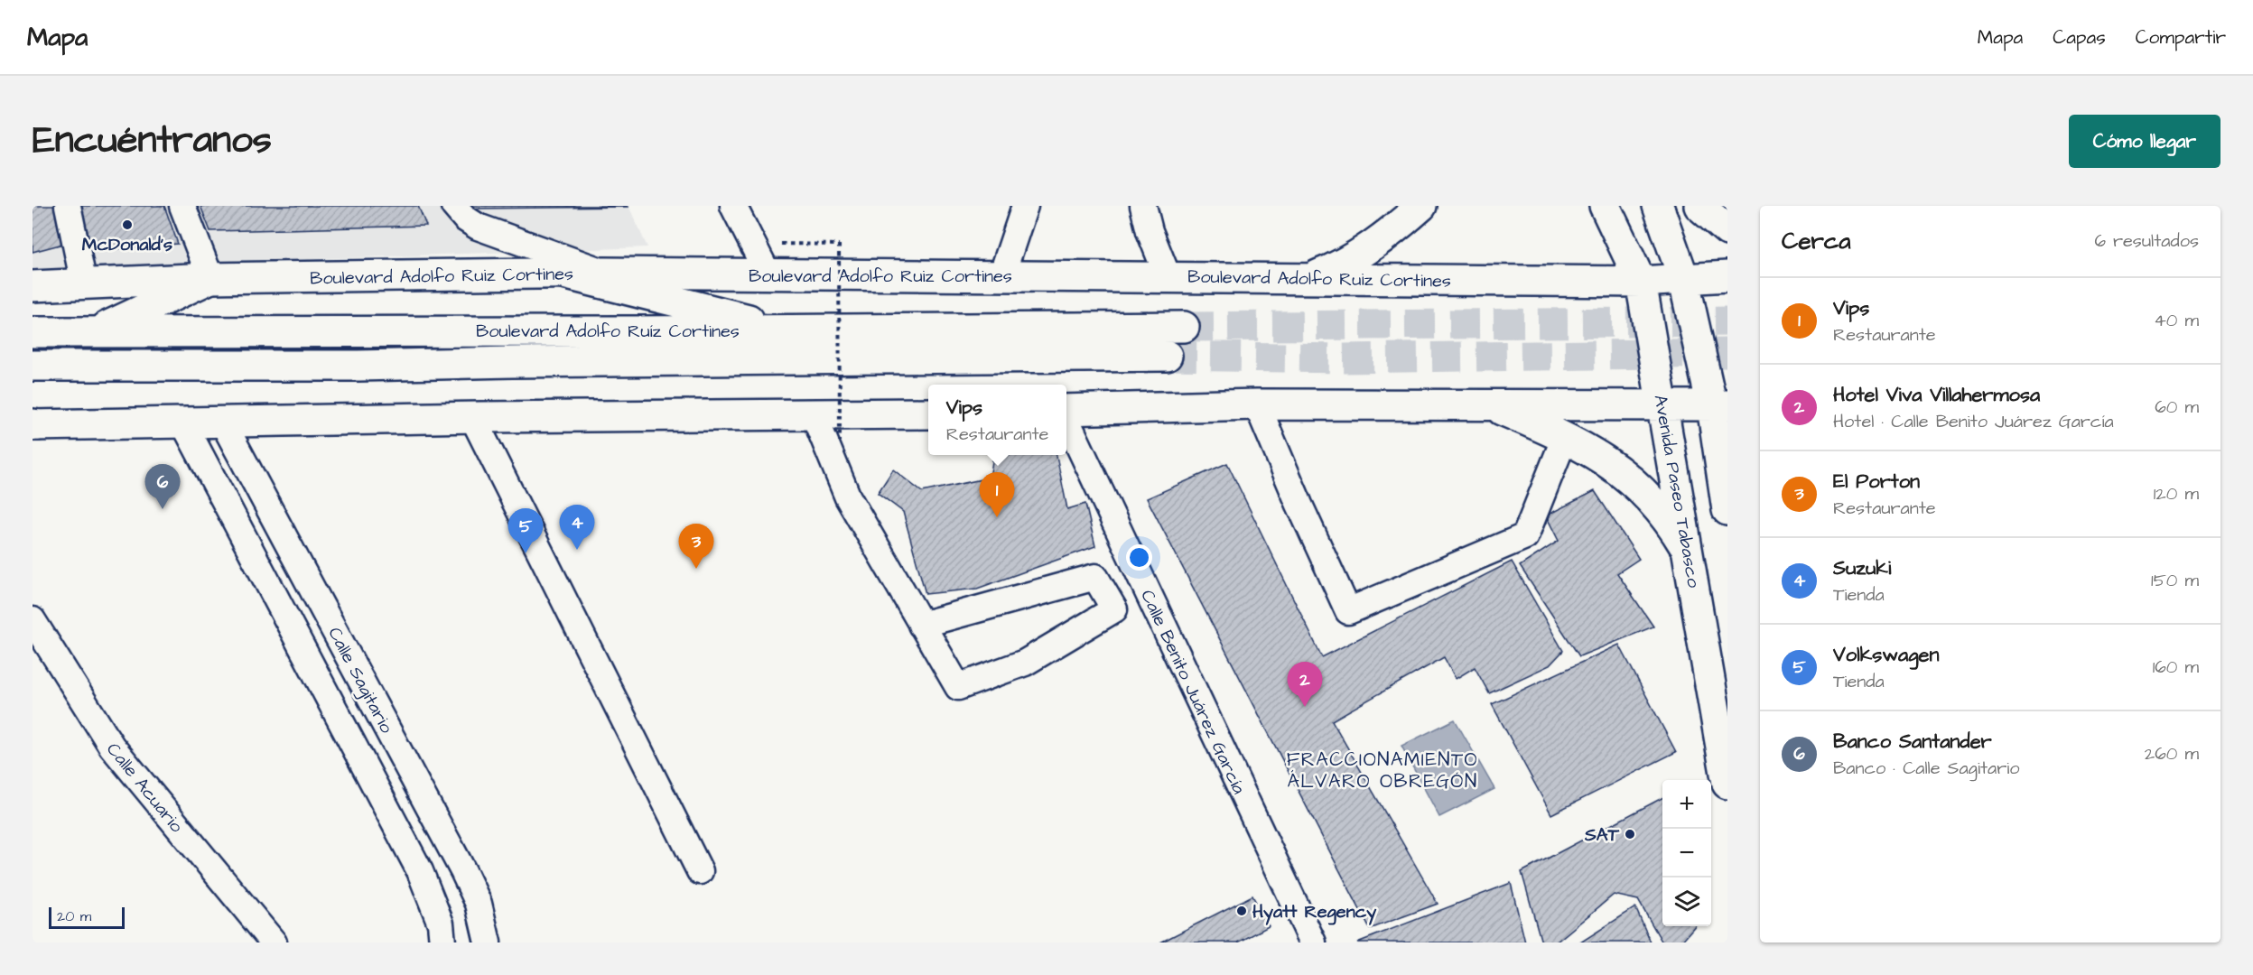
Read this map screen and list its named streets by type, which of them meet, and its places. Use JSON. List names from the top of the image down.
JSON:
{
  "streets": {
    "main road": ["Boulevard Adolfo Ruiz Cortines", "Boulevard Adolfo Ruíz Cortines", "Avenida Paseo Tabasco"],
    "street": ["Calle Sagitario", "Calle Benito Juárez García", "Calle Acuario"]
  },
  "crossings": [
    ["Boulevard Adolfo Ruiz Cortines", "Avenida Paseo Tabasco"]
  ],
  "districts": ["FRACCIONAMIENTO ÁLVARO OBREGÓN"],
  "places": ["McDonald's", "SAT", "Hyatt Regency"],
  "scale_bar": "20 m",
  "page": {
    "header": "Mapa",
    "nav": ["Mapa", "Capas", "Compartir"],
    "title": "Encuéntranos",
    "buttons": "Cómo llegar",
    "heading": ["Cerca", "6 resultados"],
    "list": [
      {
        "mark": "1",
        "name": "Vips",
        "note": "Restaurante",
        "value": "40 m"
      },
      {
        "mark": "2",
        "name": "Hotel Viva Villahermosa",
        "note": "Hotel · Calle Benito Juárez García",
        "value": "60 m"
      },
      {
        "mark": "3",
        "name": "El Porton",
        "note": "Restaurante",
        "value": "120 m"
      },
      {
        "mark": "4",
        "name": "Suzuki",
        "note": "Tienda",
        "value": "150 m"
      },
      {
        "mark": "5",
        "name": "Volkswagen",
        "note": "Tienda",
        "value": "160 m"
      },
      {
        "mark": "6",
        "name": "Banco Santander",
        "note": "Banco · Calle Sagitario",
        "value": "260 m"
      }
    ],
    "popup": ["Vips", "Restaurante"],
    "pins": [
      "6",
      "1",
      "4",
      "5",
      "3",
      "2"
    ],
    "map_buttons": ["+", "−"],
    "scale": "20 m"
  }
}
